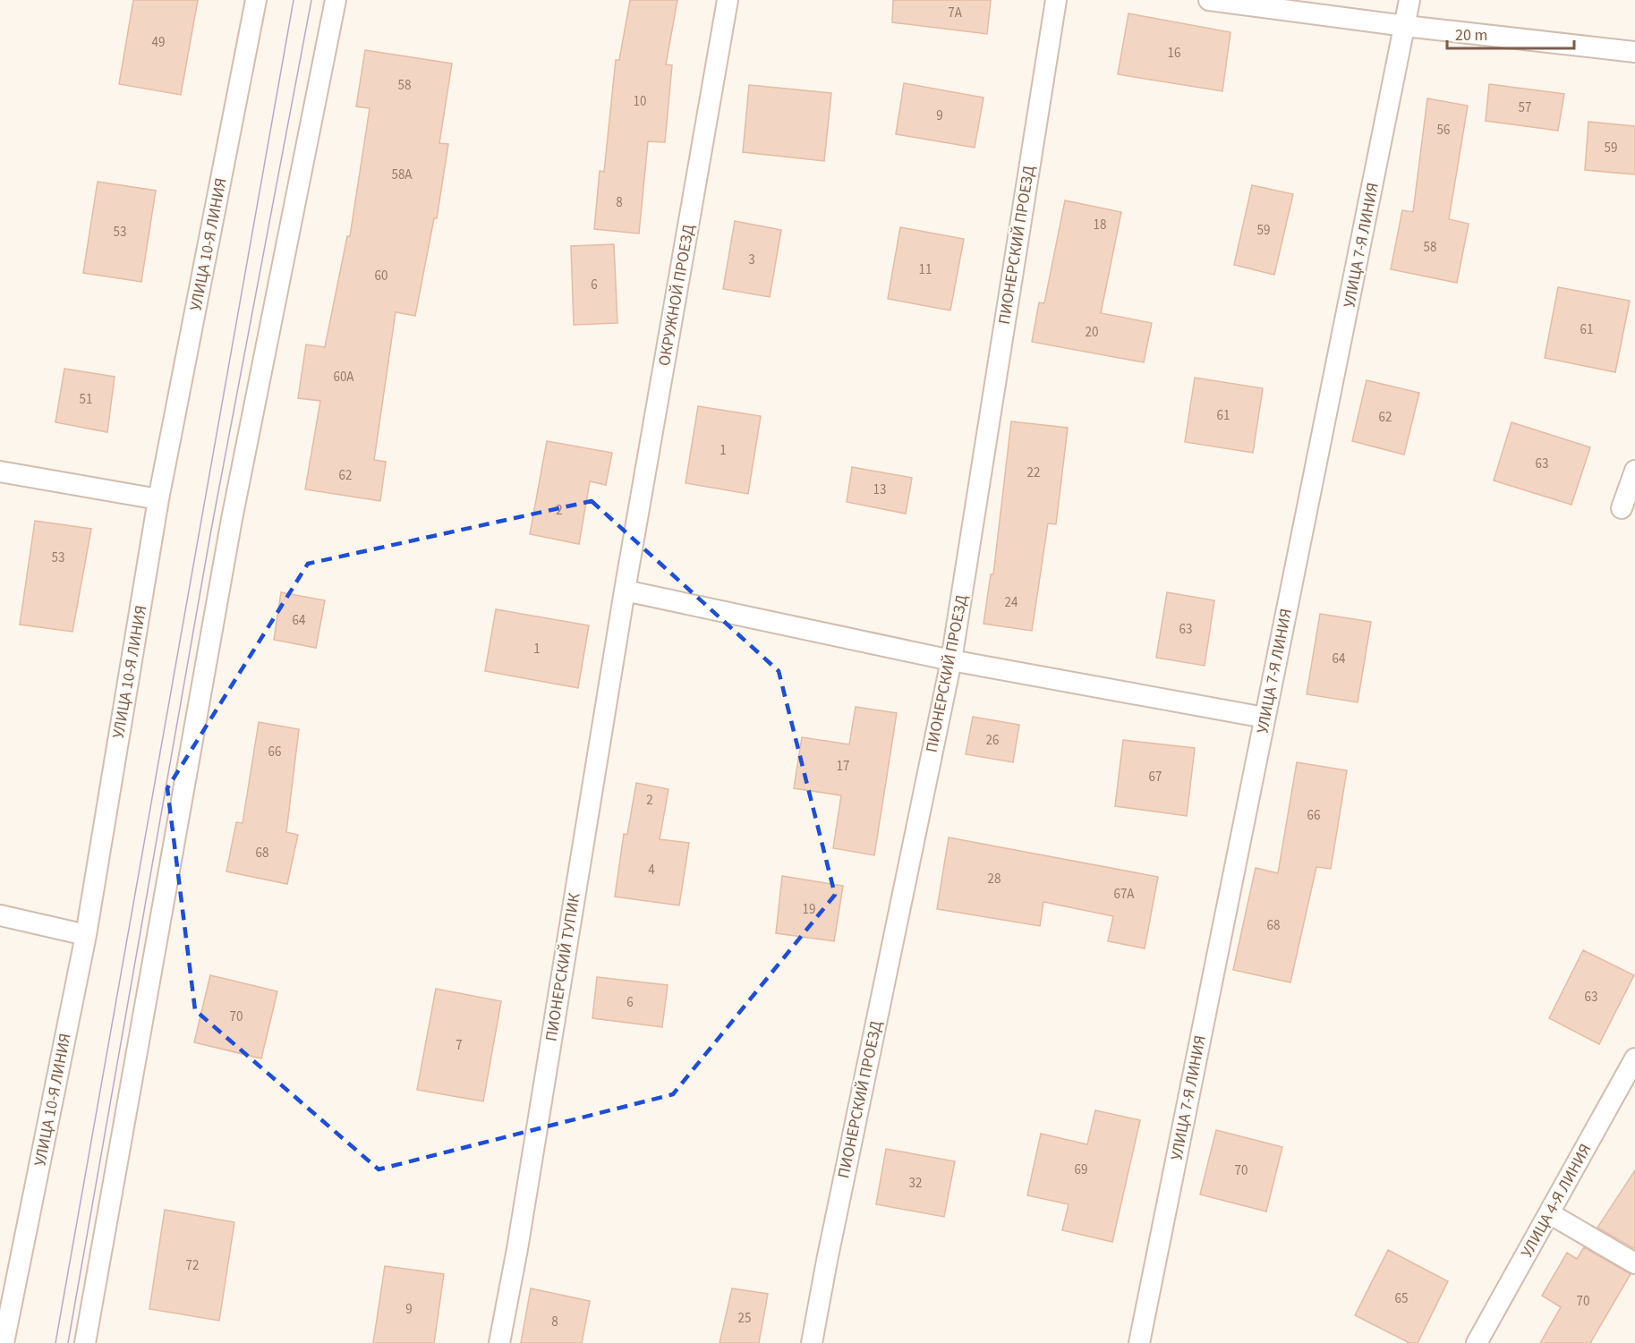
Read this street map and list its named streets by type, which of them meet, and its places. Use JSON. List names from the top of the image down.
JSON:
{
  "streets": {
    "lane": [
      "УЛИЦА 10-Я ЛИНИЯ",
      "ПИОНЕРСКИЙ ПРОЕЗД",
      "УЛИЦА 7-Я ЛИНИЯ",
      "ОКРУЖНОЙ ПРОЕЗД",
      "ПИОНЕРСКИЙ ТУПИК",
      "УЛИЦА 4-Я ЛИНИЯ"
    ]
  },
  "crossings": [
    ["ОКРУЖНОЙ ПРОЕЗД", "ПИОНЕРСКИЙ ТУПИК"]
  ],
  "house_numbers": [
    "7А",
    "49",
    "16",
    "58",
    "10",
    "57",
    "9",
    "56",
    "59",
    "58А",
    "8",
    "18",
    "59",
    "53",
    "58",
    "3",
    "11",
    "60",
    "6",
    "61",
    "20",
    "60А",
    "51",
    "61",
    "62",
    "1",
    "63",
    "22",
    "62",
    "13",
    "2",
    "53",
    "24",
    "64",
    "63",
    "1",
    "64",
    "26",
    "66",
    "17",
    "67",
    "2",
    "66",
    "68",
    "4",
    "28",
    "67А",
    "19",
    "68",
    "63",
    "6",
    "70",
    "7",
    "69",
    "70",
    "32",
    "72",
    "65",
    "70",
    "9",
    "25",
    "8"
  ],
  "scale_bar": "20 m"
}
